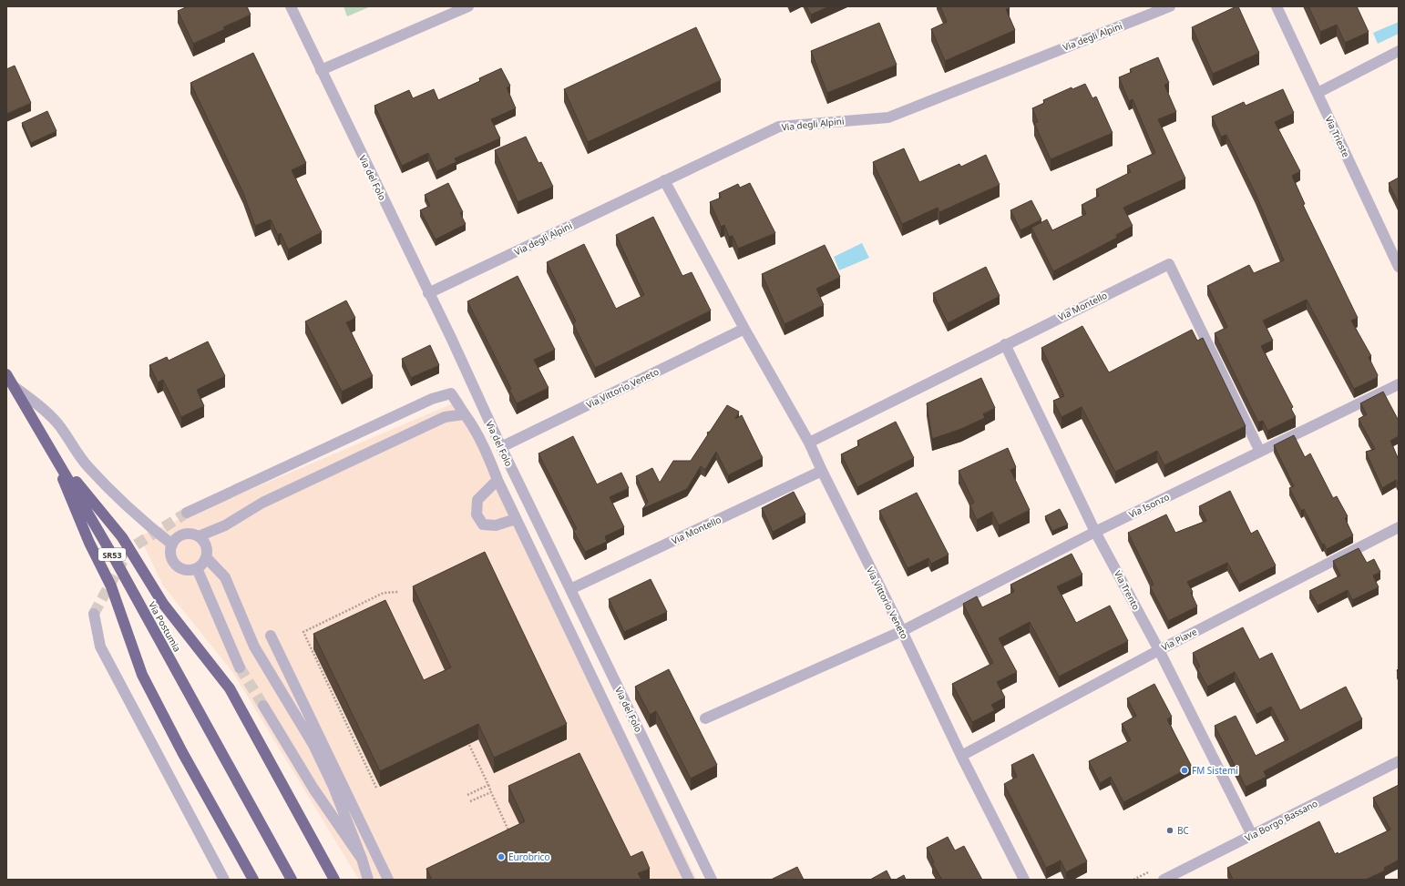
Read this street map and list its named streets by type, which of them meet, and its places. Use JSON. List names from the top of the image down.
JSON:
{
  "streets": {
    "highway": ["SR53", "Via Postumia"],
    "street": [
      "Via degli Alpini",
      "Via Trieste",
      "Via del Folo",
      "Via Montello",
      "Via Vittorio Veneto",
      "Via Isonzo",
      "Via Trento",
      "Via Piave",
      "Via Borgo Bassano"
    ]
  },
  "crossings": [
    ["Via degli Alpini", "Via del Folo"],
    ["Via degli Alpini", "Via Vittorio Veneto"],
    ["Via del Folo", "Via Montello"],
    ["Via del Folo", "Via Vittorio Veneto"],
    ["Via Montello", "Via Vittorio Veneto"],
    ["Via Montello", "Via Isonzo"],
    ["Via Montello", "Via Trento"],
    ["Via Vittorio Veneto", "Via Isonzo"],
    ["Via Vittorio Veneto", "Via Piave"],
    ["Via Isonzo", "Via Trento"],
    ["SR53", "Via Postumia"],
    ["Via Trento", "Via Piave"],
    ["Via Trento", "Via Borgo Bassano"]
  ],
  "places": ["FM Sistemi", "BC", "Eurobrico"]
}
